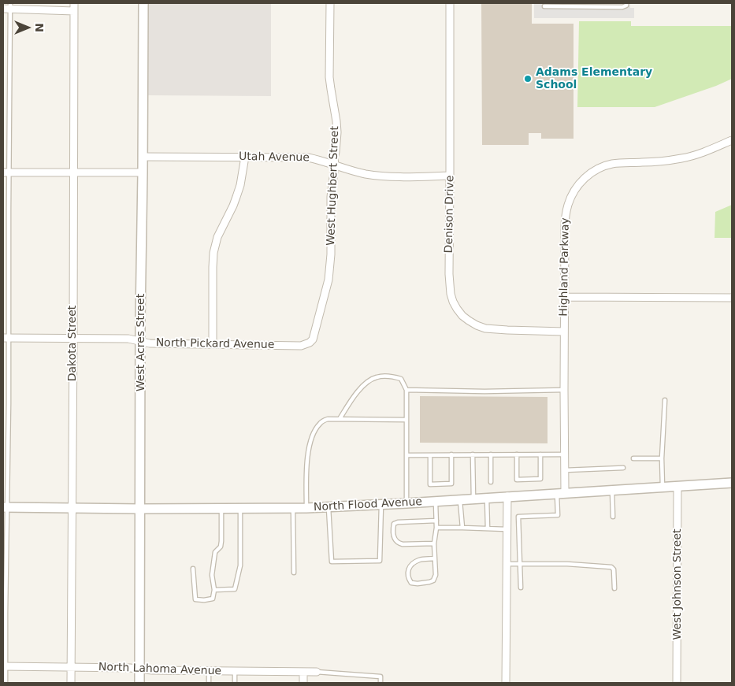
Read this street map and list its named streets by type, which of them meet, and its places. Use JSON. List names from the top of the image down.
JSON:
{
  "streets": {
    "street": [
      "Utah Avenue",
      "West Hughbert Street",
      "Denison Drive",
      "Highland Parkway",
      "West Acres Street",
      "Dakota Street",
      "North Pickard Avenue",
      "North Flood Avenue",
      "West Johnson Street",
      "North Lahoma Avenue"
    ]
  },
  "crossings": [
    ["Utah Avenue", "West Hughbert Street"],
    ["Utah Avenue", "Denison Drive"],
    ["Utah Avenue", "West Acres Street"],
    ["West Hughbert Street", "North Pickard Avenue"],
    ["Denison Drive", "Highland Parkway"],
    ["Highland Parkway", "North Flood Avenue"],
    ["West Acres Street", "North Pickard Avenue"],
    ["West Acres Street", "North Flood Avenue"],
    ["West Acres Street", "North Lahoma Avenue"],
    ["Dakota Street", "North Pickard Avenue"],
    ["Dakota Street", "North Flood Avenue"],
    ["Dakota Street", "North Lahoma Avenue"],
    ["North Flood Avenue", "West Johnson Street"]
  ],
  "places": ["Adams Elementary School"],
  "north": "right"
}
